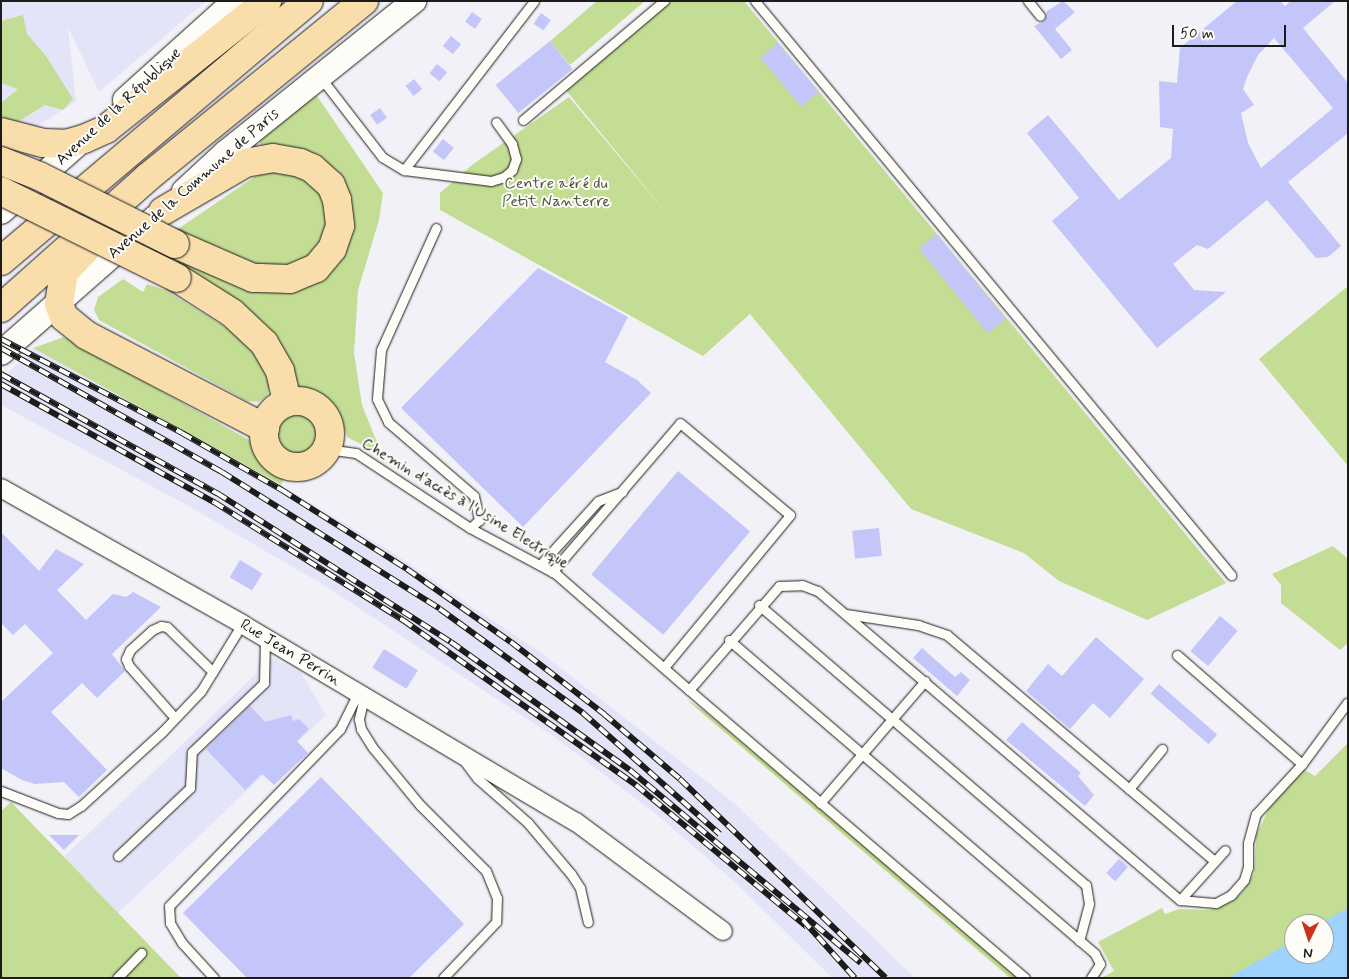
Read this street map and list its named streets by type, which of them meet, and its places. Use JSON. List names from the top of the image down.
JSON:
{
  "streets": {
    "main road": ["Avenue de la République", "Avenue de la Commune de Paris"],
    "street": ["Rue Jean Perrin"],
    "lane": ["Chemin d'accès à l'Usine Electrique"]
  },
  "parks": ["Centre aéré du Petit Nanterre"],
  "scale_bar": "50 m",
  "north": "bottom"
}
